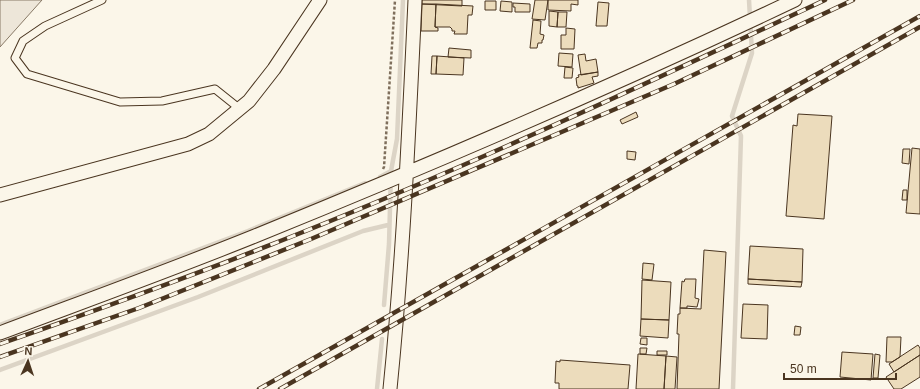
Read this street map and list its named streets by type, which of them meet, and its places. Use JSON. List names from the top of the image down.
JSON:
{
  "scale_bar": "50 m",
  "north": "top"
}
